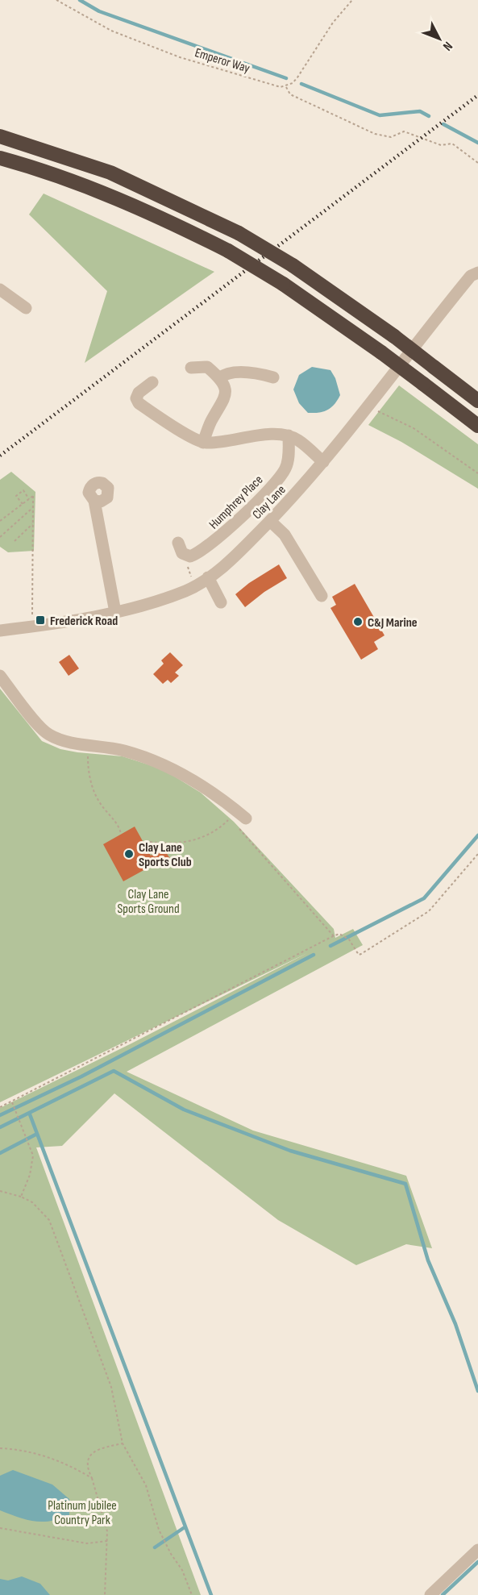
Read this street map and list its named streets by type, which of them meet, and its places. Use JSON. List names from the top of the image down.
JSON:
{
  "streets": {
    "street": ["Humphrey Place", "Clay Lane"],
    "path": ["Emperor Way"]
  },
  "parks": ["Clay Lane Sports Ground", "Platinum Jubilee Country Park"],
  "places": {
    "transit": ["Frederick Road"],
    "other": ["C&J Marine", "Clay Lane Sports Club"]
  },
  "north": "bottom right"
}
